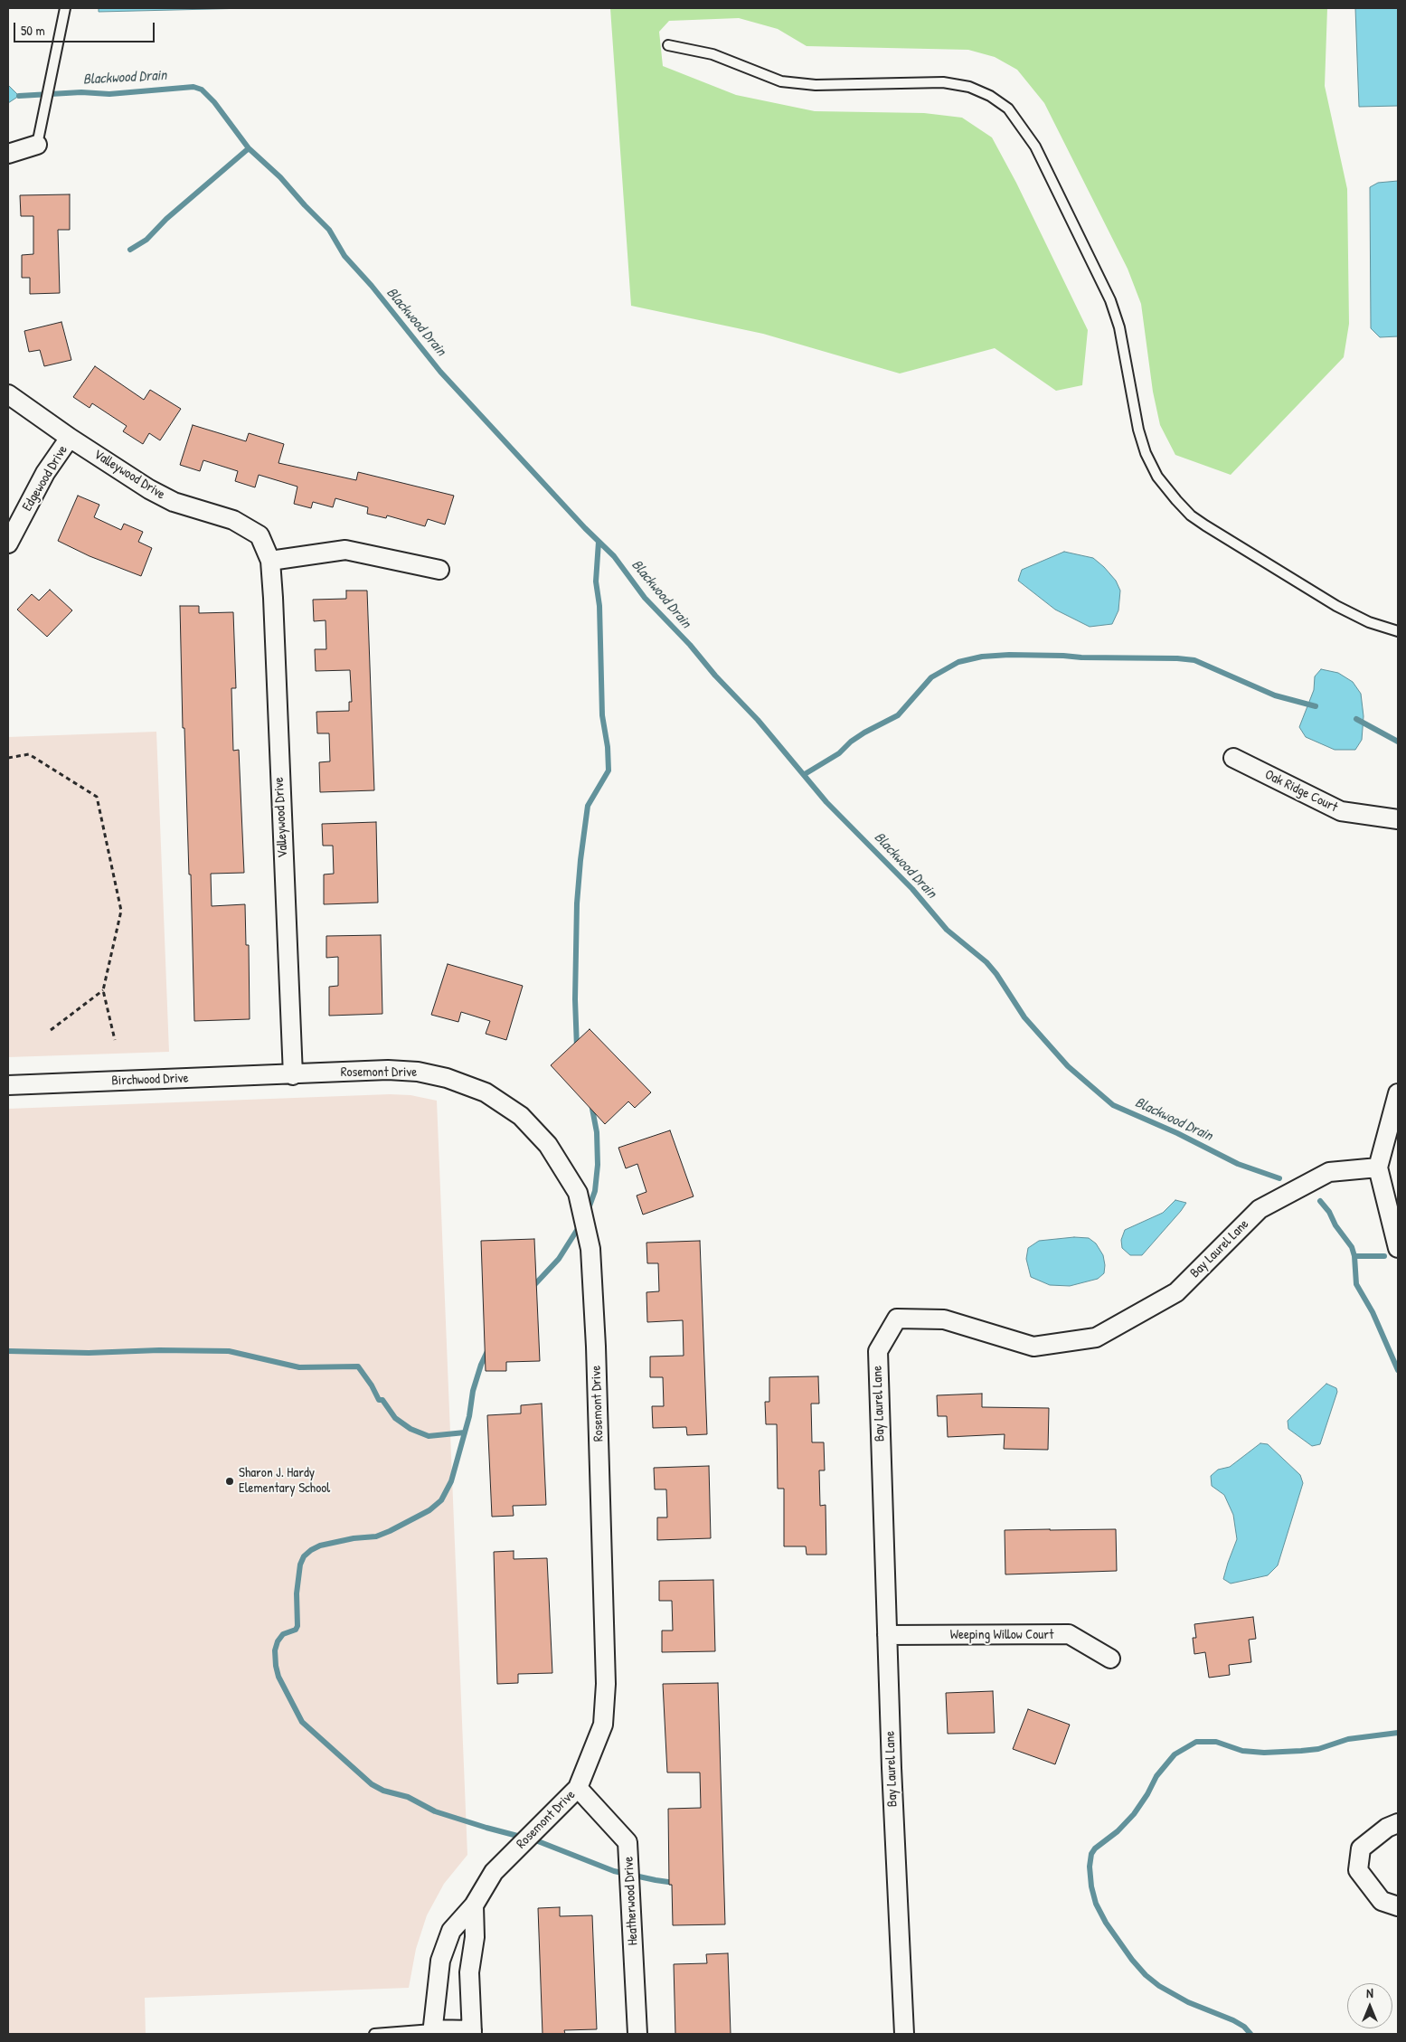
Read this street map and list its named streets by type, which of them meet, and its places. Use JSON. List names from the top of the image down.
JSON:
{
  "streets": {
    "street": [
      "Valleywood Drive",
      "Edgewood Drive",
      "Oak Ridge Court",
      "Rosemont Drive",
      "Birchwood Drive",
      "Bay Laurel Lane",
      "Weeping Willow Court",
      "Heatherwood Drive"
    ]
  },
  "crossings": [
    ["Valleywood Drive", "Edgewood Drive"],
    ["Valleywood Drive", "Rosemont Drive"],
    ["Valleywood Drive", "Birchwood Drive"],
    ["Rosemont Drive", "Birchwood Drive"],
    ["Rosemont Drive", "Heatherwood Drive"],
    ["Bay Laurel Lane", "Weeping Willow Court"]
  ],
  "water": ["Blackwood Drain"],
  "places": ["Sharon J. Hardy Elementary School"],
  "scale_bar": "50 m",
  "north": "top"
}
